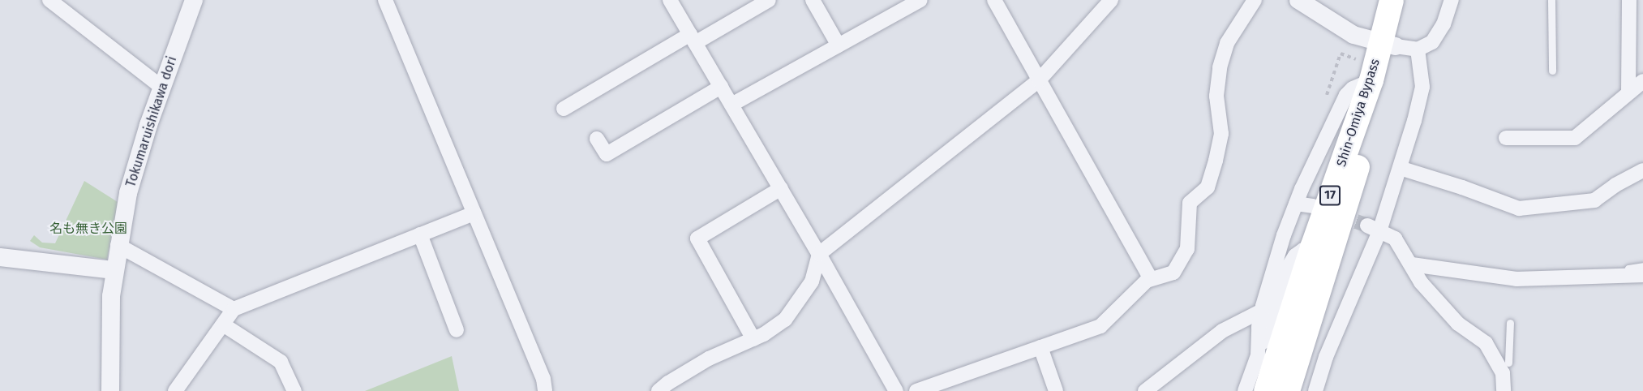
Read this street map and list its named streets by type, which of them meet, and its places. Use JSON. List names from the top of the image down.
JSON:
{
  "streets": {
    "highway": ["Shin-Omiya Bypass", "17"],
    "street": ["Tokumaruishikawa dori"]
  },
  "parks": ["名も無き公園"]
}
